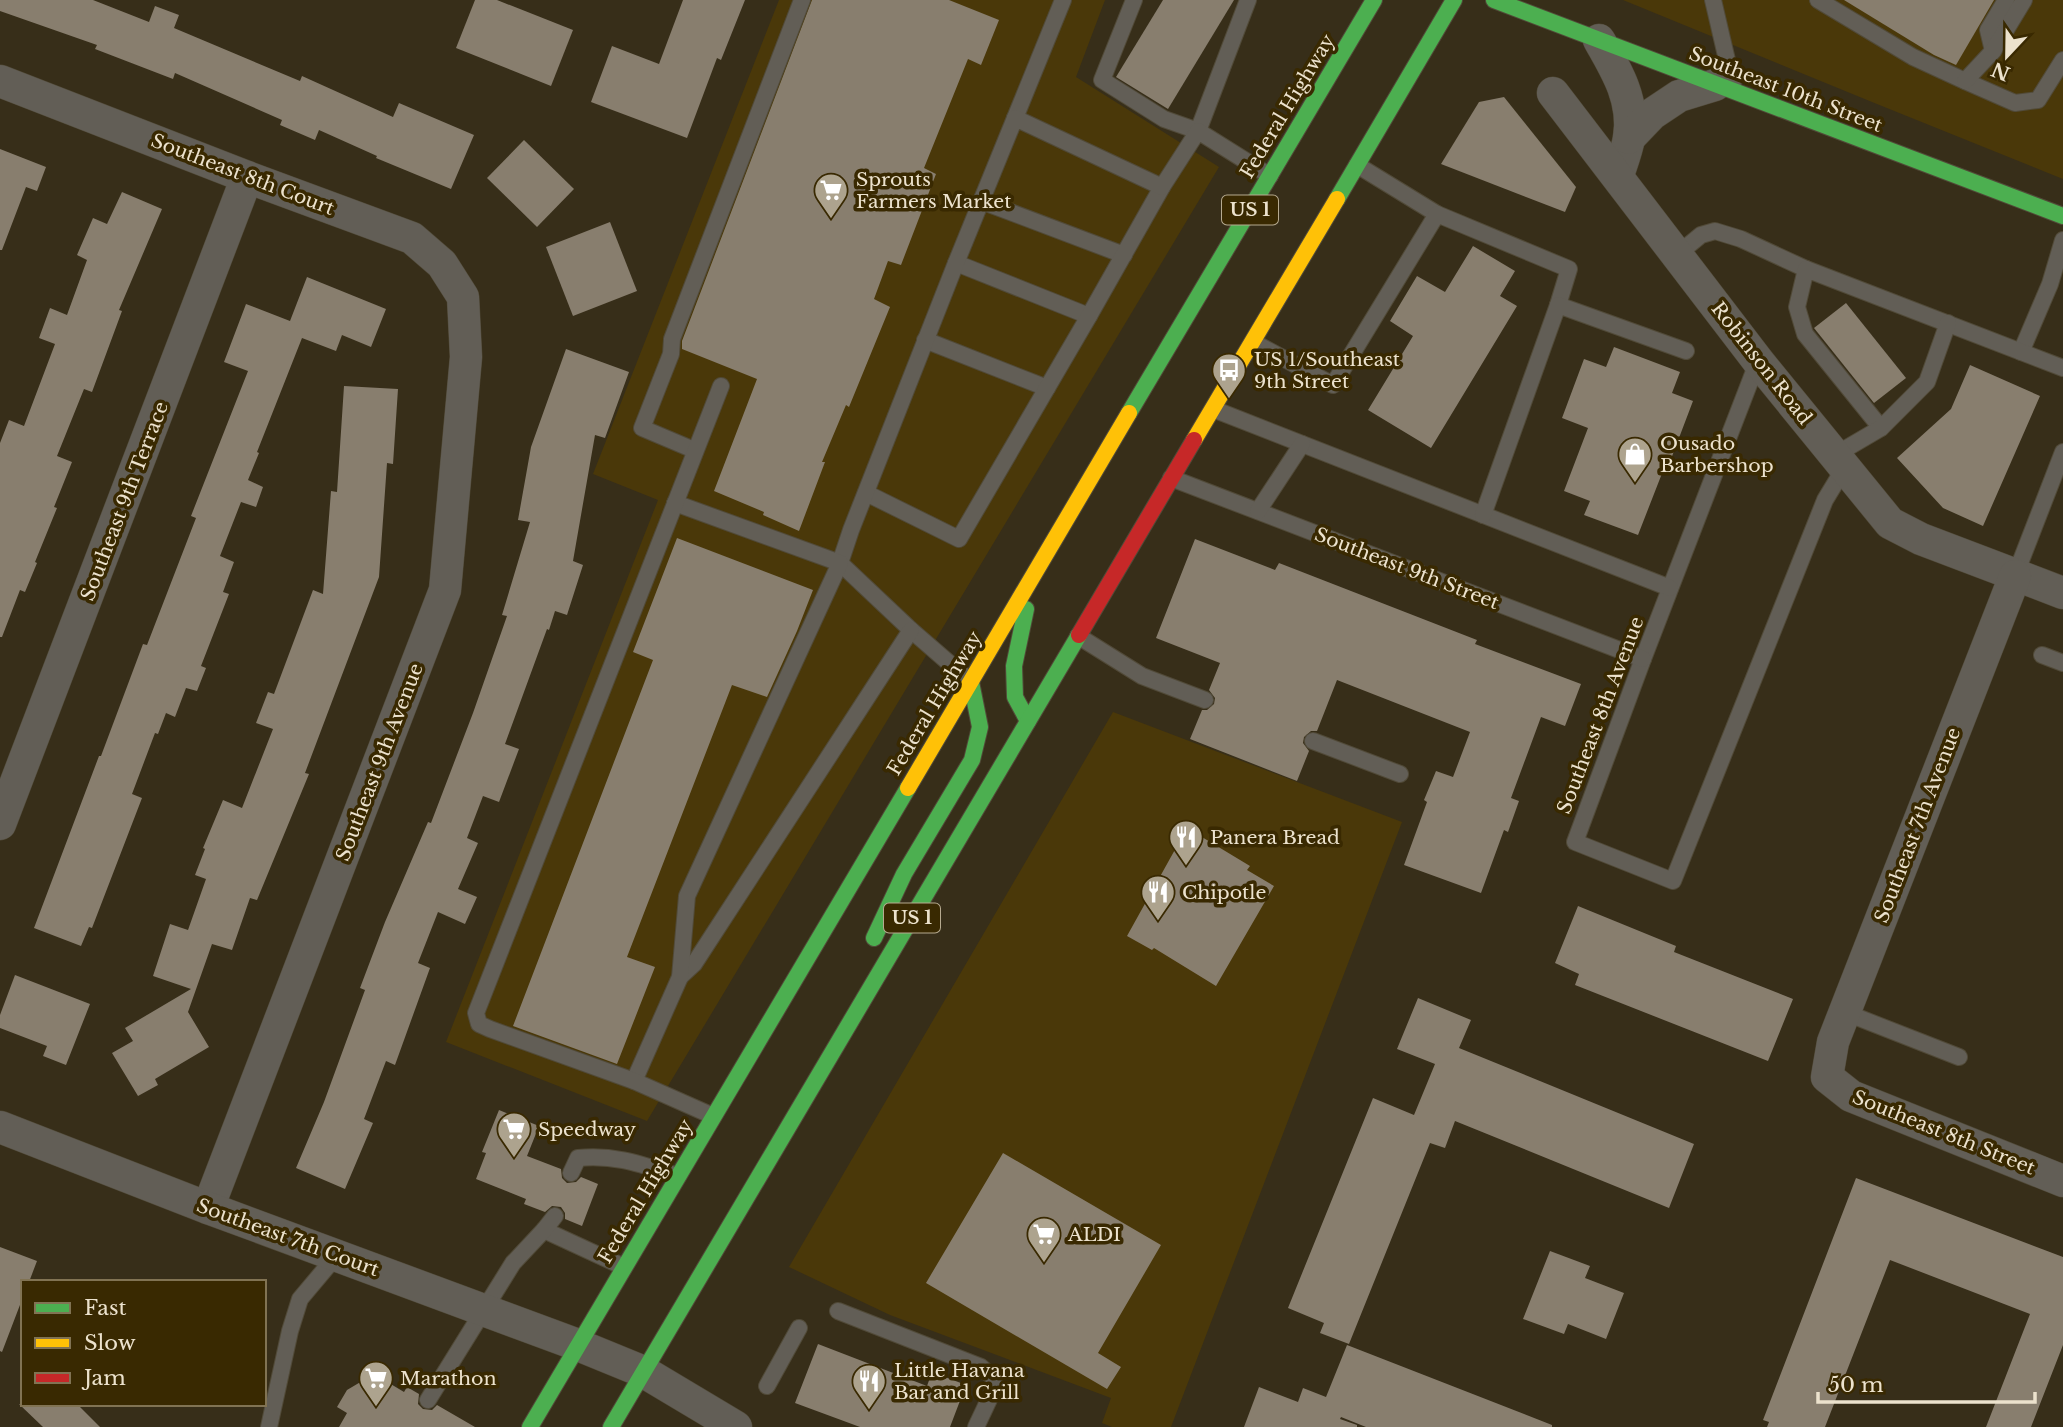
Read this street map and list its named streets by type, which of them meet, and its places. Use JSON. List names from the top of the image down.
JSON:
{
  "streets": {
    "main road": ["Southeast 10th Street", "Federal Highway", "US 1"],
    "street": [
      "Southeast 8th Court",
      "Robinson Road",
      "Southeast 9th Terrace",
      "Southeast 9th Avenue",
      "Southeast 7th Avenue",
      "Southeast 8th Street",
      "Southeast 7th Court"
    ],
    "lane": ["Southeast 9th Street", "Southeast 8th Avenue"]
  },
  "crossings": [
    ["Federal Highway", "Southeast 7th Court"],
    ["Southeast 8th Court", "Southeast 9th Terrace"],
    ["Southeast 8th Court", "Southeast 9th Avenue"],
    ["US 1", "Southeast 9th Street"],
    ["US 1", "Southeast 7th Court"],
    ["Robinson Road", "Southeast 8th Avenue"],
    ["Robinson Road", "Southeast 7th Avenue"],
    ["Southeast 9th Street", "Southeast 8th Avenue"],
    ["Southeast 9th Avenue", "Southeast 7th Court"],
    ["Southeast 7th Avenue", "Southeast 8th Street"]
  ],
  "places": {
    "supermarket": [
      "Sprouts Farmers Market",
      "Speedway",
      "ALDI",
      "Marathon"
    ],
    "bus stop": ["US 1/Southeast 9th Street"],
    "shop": ["Ousado Barbershop"],
    "restaurant": ["Panera Bread", "Chipotle", "Little Havana Bar and Grill"]
  },
  "legend": ["Fast", "Slow", "Jam"],
  "scale_bar": "50 m",
  "north": "bottom"
}
